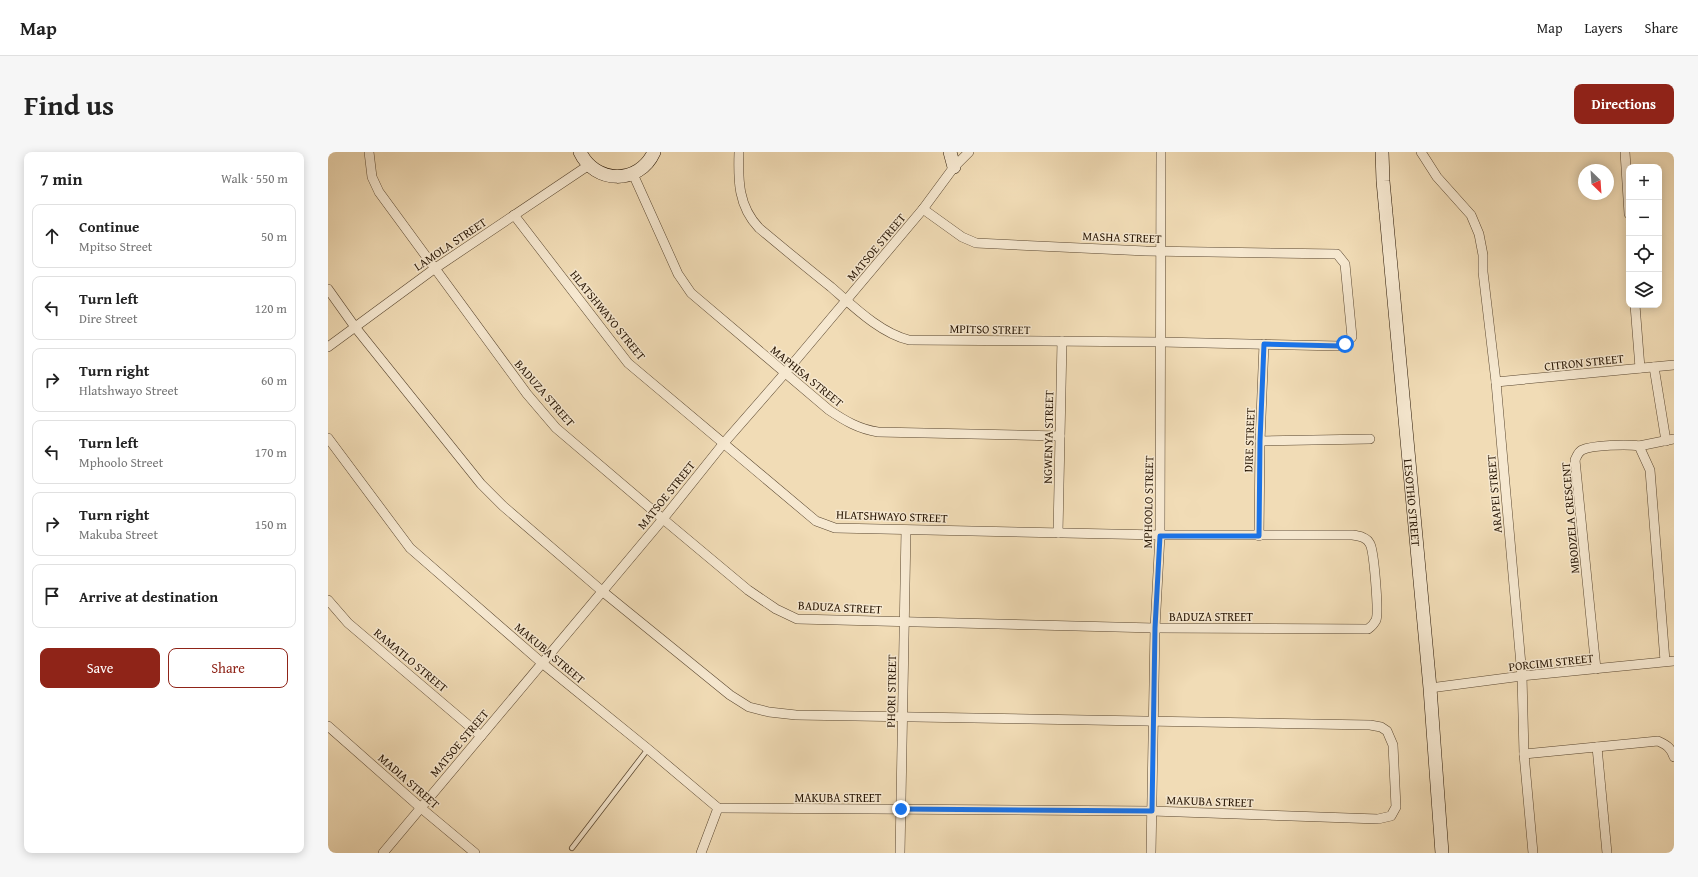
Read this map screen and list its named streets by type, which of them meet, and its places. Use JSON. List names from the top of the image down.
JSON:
{
  "streets": {
    "street": [
      "MASHA STREET",
      "LAMOLA STREET",
      "MATSOE STREET",
      "HLATSHWAYO STREET",
      "MPITSO STREET",
      "CITRON STREET",
      "MAPHISA STREET",
      "BADUZA STREET",
      "NGWENYA STREET",
      "DIRE STREET",
      "ARAPEI STREET",
      "MPHOOLO STREET",
      "LESOTHO STREET",
      "MBODZELA CRESCENT",
      "MAKUBA STREET",
      "RAMATLO STREET",
      "PORCIMI STREET",
      "PHORI STREET",
      "MADIA STREET"
    ]
  },
  "crossings": [
    ["MASHA STREET", "MATSOE STREET"],
    ["MASHA STREET", "MPITSO STREET"],
    ["MASHA STREET", "MPHOOLO STREET"],
    ["LAMOLA STREET", "HLATSHWAYO STREET"],
    ["LAMOLA STREET", "BADUZA STREET"],
    ["MATSOE STREET", "HLATSHWAYO STREET"],
    ["MATSOE STREET", "MPITSO STREET"],
    ["MATSOE STREET", "MAPHISA STREET"],
    ["MATSOE STREET", "BADUZA STREET"],
    ["MATSOE STREET", "MAKUBA STREET"],
    ["MATSOE STREET", "RAMATLO STREET"],
    ["MATSOE STREET", "MADIA STREET"],
    ["HLATSHWAYO STREET", "BADUZA STREET"],
    ["HLATSHWAYO STREET", "NGWENYA STREET"],
    ["HLATSHWAYO STREET", "DIRE STREET"],
    ["HLATSHWAYO STREET", "MPHOOLO STREET"],
    ["HLATSHWAYO STREET", "PHORI STREET"],
    ["MPITSO STREET", "NGWENYA STREET"],
    ["MPITSO STREET", "DIRE STREET"],
    ["MPITSO STREET", "MPHOOLO STREET"],
    ["CITRON STREET", "ARAPEI STREET"],
    ["MAPHISA STREET", "NGWENYA STREET"],
    ["BADUZA STREET", "MPHOOLO STREET"],
    ["BADUZA STREET", "PHORI STREET"],
    ["ARAPEI STREET", "PORCIMI STREET"],
    ["MPHOOLO STREET", "MAKUBA STREET"],
    ["LESOTHO STREET", "PORCIMI STREET"],
    ["MBODZELA CRESCENT", "PORCIMI STREET"],
    ["MAKUBA STREET", "PHORI STREET"]
  ],
  "north": "bottom right",
  "page": {
    "header": "Map",
    "nav": ["Map", "Layers", "Share"],
    "title": "Find us",
    "buttons": [
      "Directions",
      ["Save", "Share"]
    ],
    "heading": ["7 min", "Walk · 550 m"],
    "map_buttons": ["+", "−"],
    "list": [
      ["Continue", "Mpitso Street", "50 m"],
      ["Turn left", "Dire Street", "120 m"],
      ["Turn right", "Hlatshwayo Street", "60 m"],
      ["Turn left", "Mphoolo Street", "170 m"],
      ["Turn right", "Makuba Street", "150 m"],
      "Arrive at destination"
    ]
  }
}
